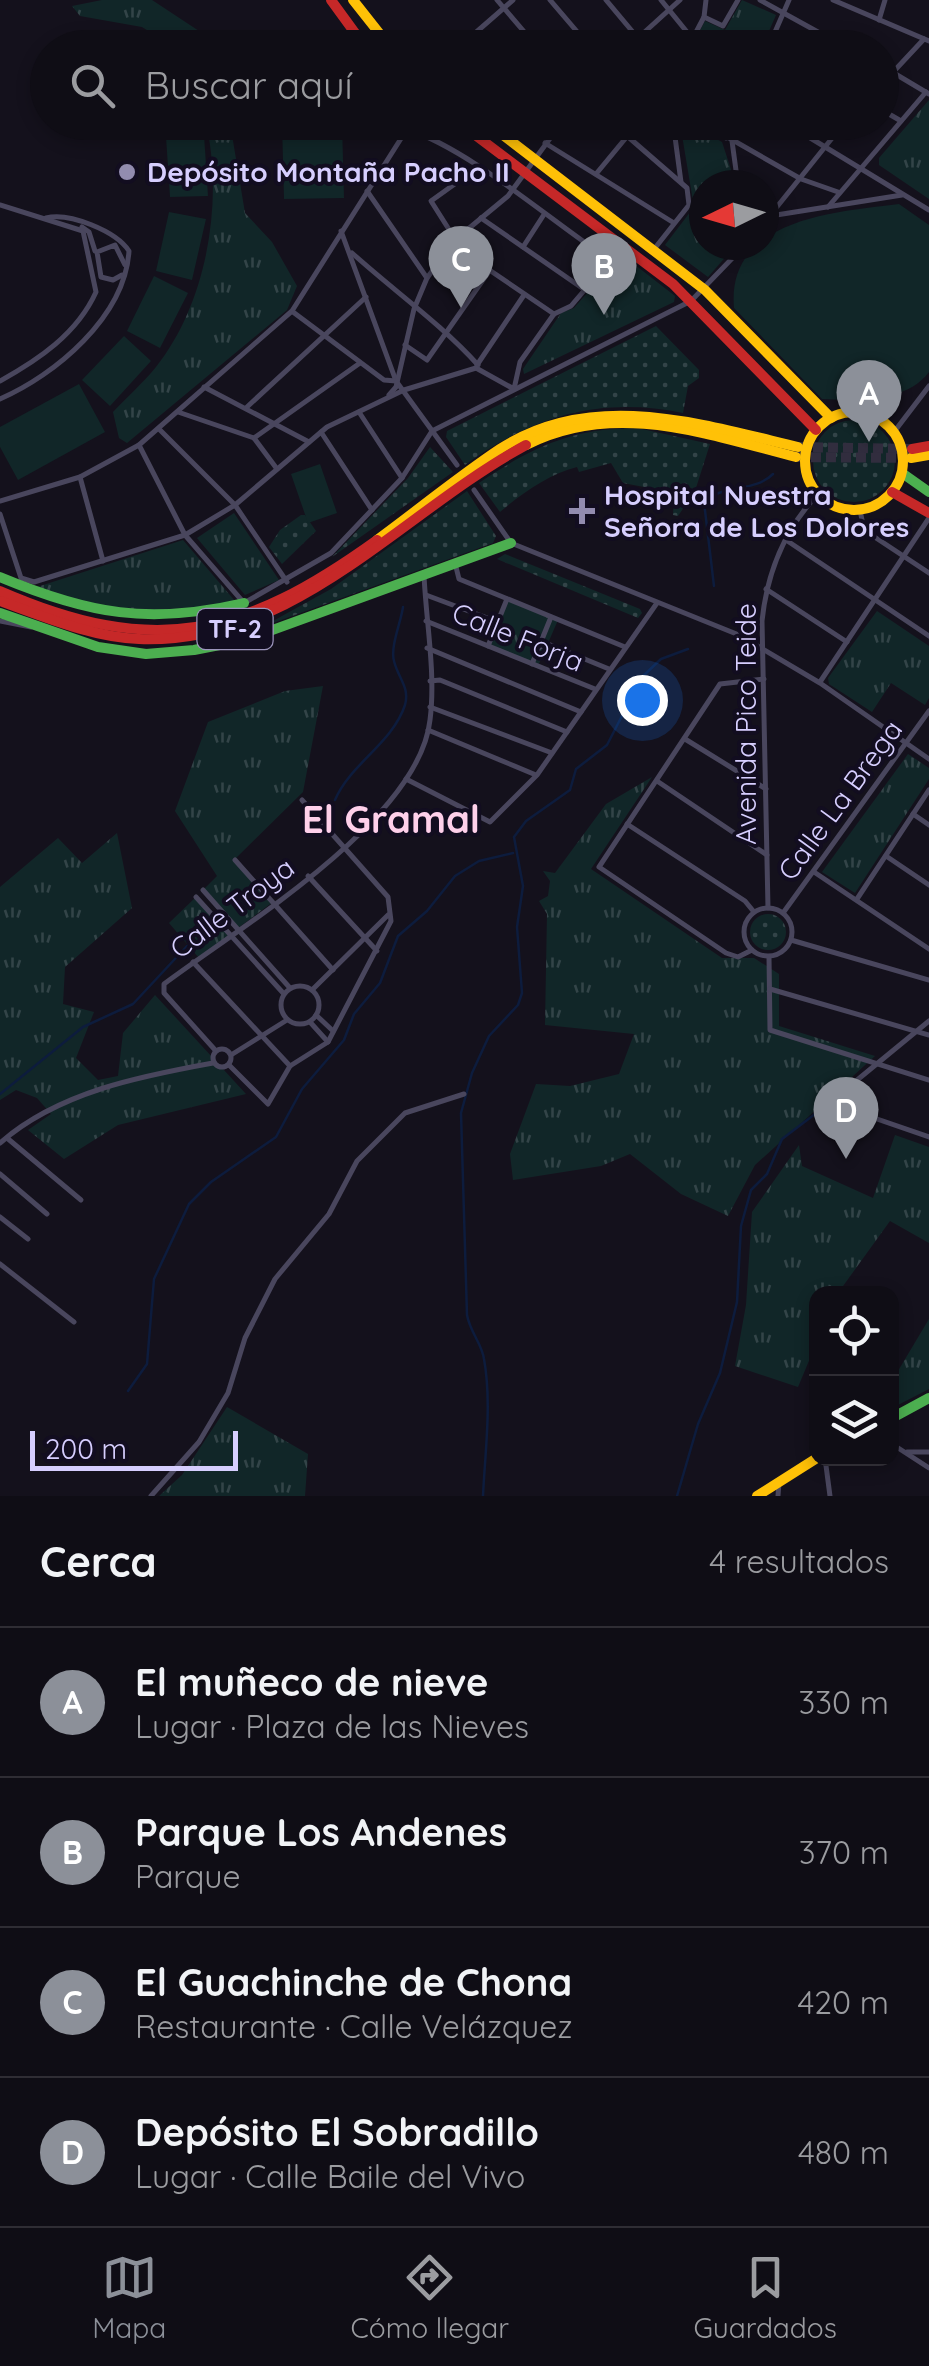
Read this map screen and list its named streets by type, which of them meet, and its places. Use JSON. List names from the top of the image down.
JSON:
{
  "streets": {
    "main road": ["TF-2"],
    "street": [
      "Calle Forja",
      "Avenida Pico Teide",
      "Calle La Brega",
      "Calle Troya"
    ]
  },
  "crossings": [
    ["Calle Forja", "Calle Troya"],
    ["Avenida Pico Teide", "Calle La Brega"]
  ],
  "districts": ["El Gramal"],
  "places": {
    "other": ["Depósito Montaña Pacho II"],
    "health": ["Hospital Nuestra Señora de Los Dolores"]
  },
  "scale_bar": "200 m",
  "north": "left",
  "page": {
    "search": "Buscar aquí",
    "pins": [
      "C",
      "B",
      "A",
      "D"
    ],
    "scale": "200 m",
    "heading": ["Cerca", "4 resultados"],
    "list": [
      {
        "mark": "A",
        "name": "El muñeco de nieve",
        "note": "Lugar · Plaza de las Nieves",
        "value": "330 m"
      },
      {
        "mark": "B",
        "name": "Parque Los Andenes",
        "note": "Parque",
        "value": "370 m"
      },
      {
        "mark": "C",
        "name": "El Guachinche de Chona",
        "note": "Restaurante · Calle Velázquez",
        "value": "420 m"
      },
      {
        "mark": "D",
        "name": "Depósito El Sobradillo",
        "note": "Lugar · Calle Baile del Vivo",
        "value": "480 m"
      }
    ],
    "nav": ["Mapa", "Cómo llegar", "Guardados"]
  }
}
